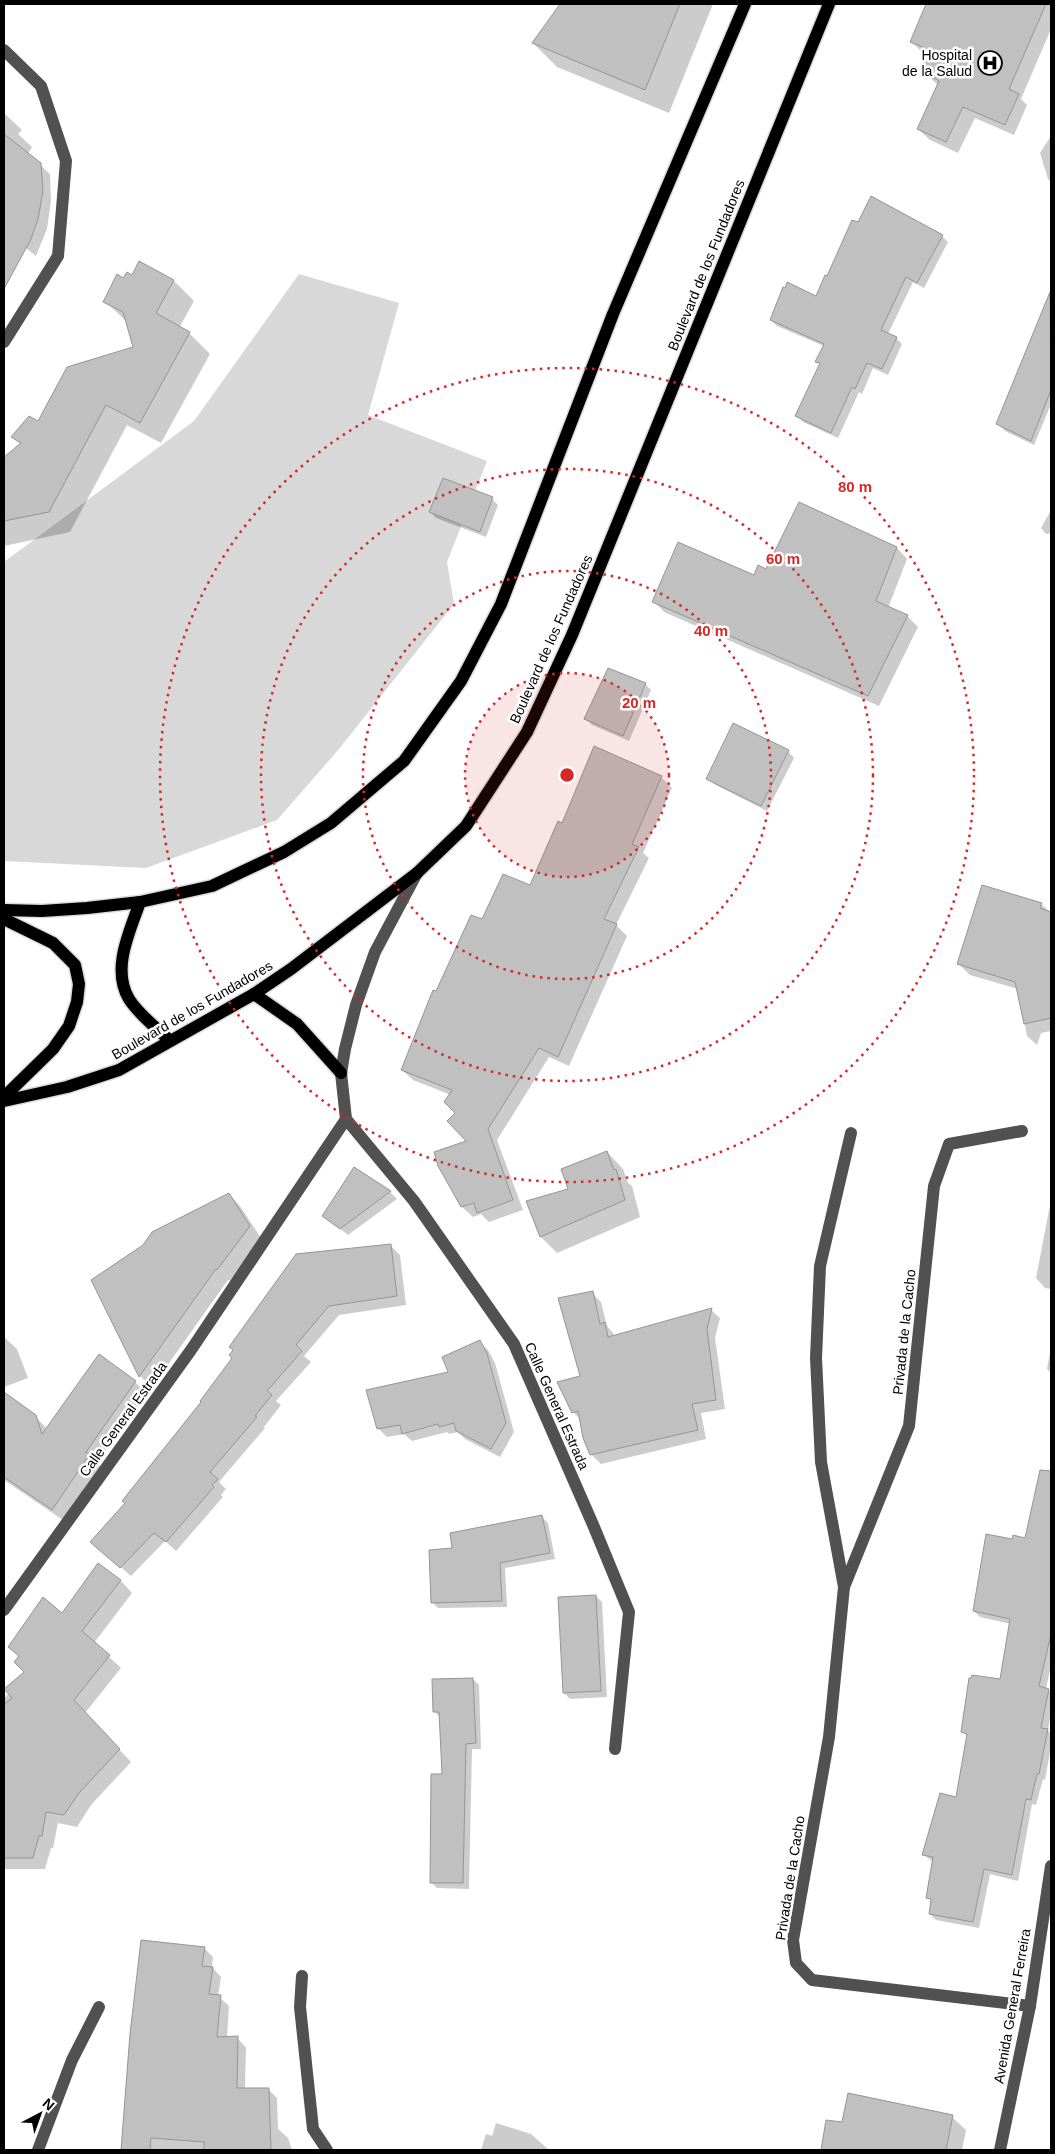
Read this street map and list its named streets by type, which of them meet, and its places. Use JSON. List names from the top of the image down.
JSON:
{
  "streets": {
    "main road": ["Boulevard de los Fundadores"],
    "street": ["Privada de la Cacho", "Calle General Estrada", "Avenida General Ferreira"]
  },
  "crossings": [
    ["Privada de la Cacho", "Avenida General Ferreira"]
  ],
  "places": {
    "hospital": ["Hospital de la Salud"]
  },
  "north": "top right",
  "rings": [
    "80 m",
    "60 m",
    "40 m",
    "20 m"
  ]
}
